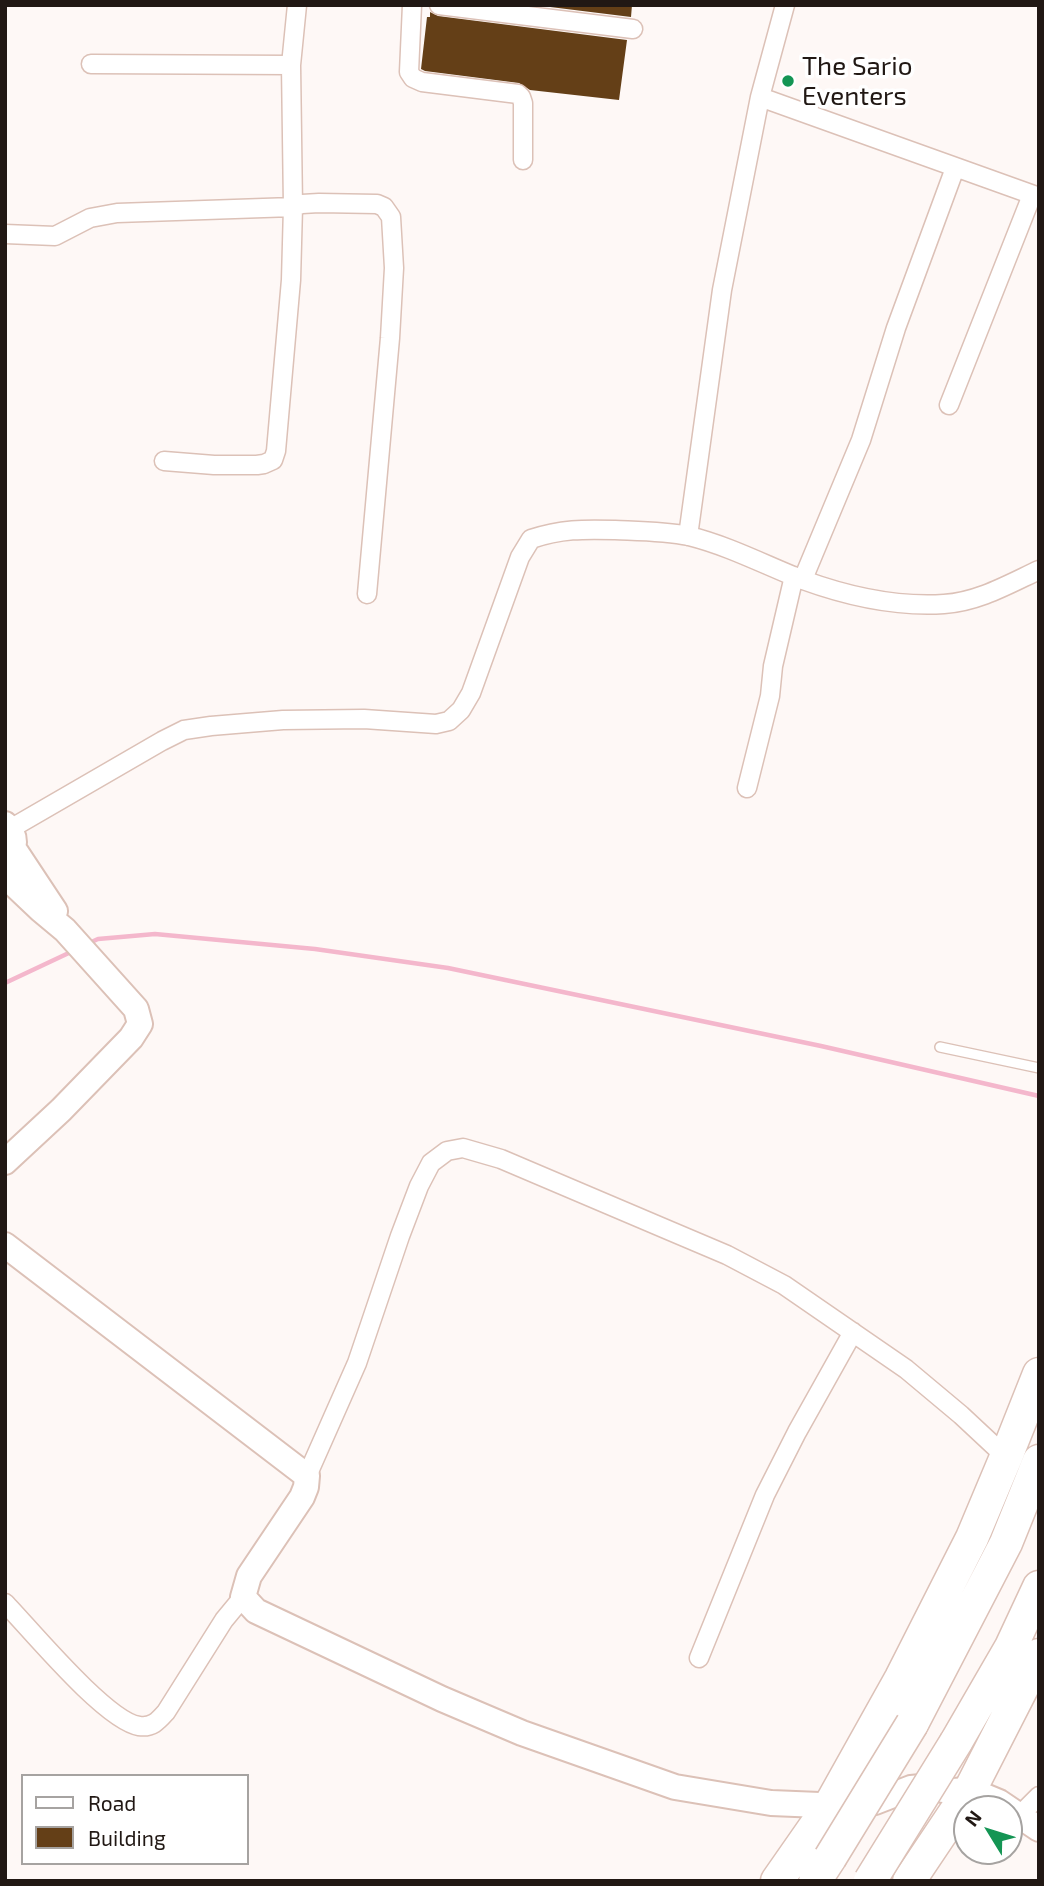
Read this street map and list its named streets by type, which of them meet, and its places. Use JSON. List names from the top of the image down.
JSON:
{
  "places": ["The Sario Eventers"],
  "legend": ["Road", "Building"],
  "north": "top left"
}
